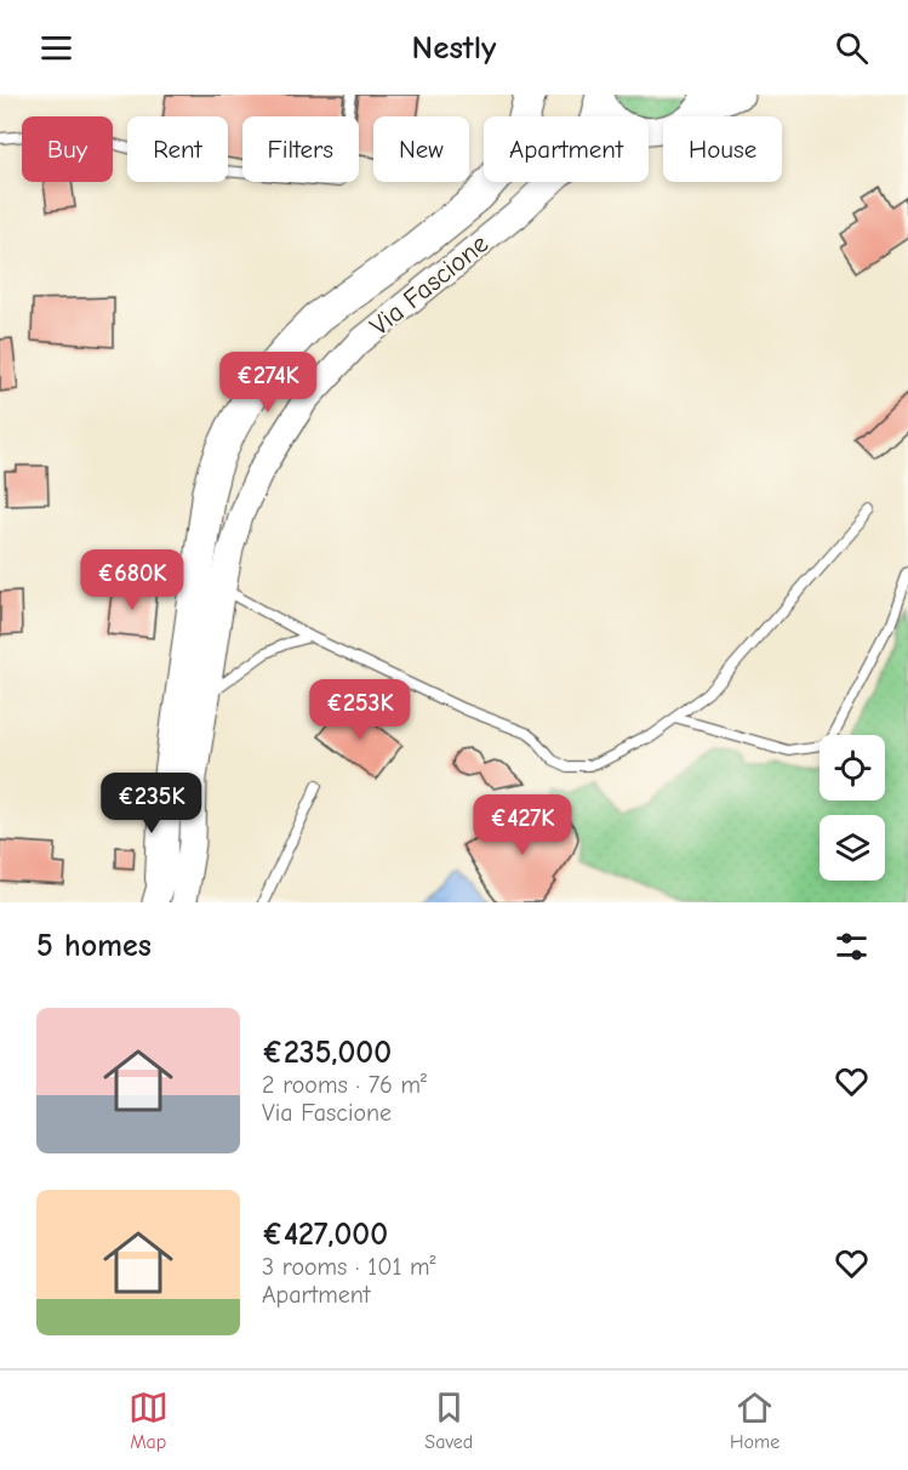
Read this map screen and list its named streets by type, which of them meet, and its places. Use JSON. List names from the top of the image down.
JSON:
{
  "streets": {
    "main road": ["Via Fascione"]
  },
  "page": {
    "header": "Nestly",
    "chip": [
      "Buy",
      "Rent",
      "Filters",
      "New",
      "Apartment",
      "House"
    ],
    "price": [
      "€274K",
      "€680K",
      "€253K",
      "€235K",
      "€427K"
    ],
    "heading": "5 homes",
    "list": [
      {
        "name": "€235,000",
        "note": "2 rooms · 76 m² · Via Fascione"
      },
      {
        "name": "€427,000",
        "note": "3 rooms · 101 m² · Apartment"
      }
    ],
    "tabs": ["Map", "Saved", "Home"]
  }
}
